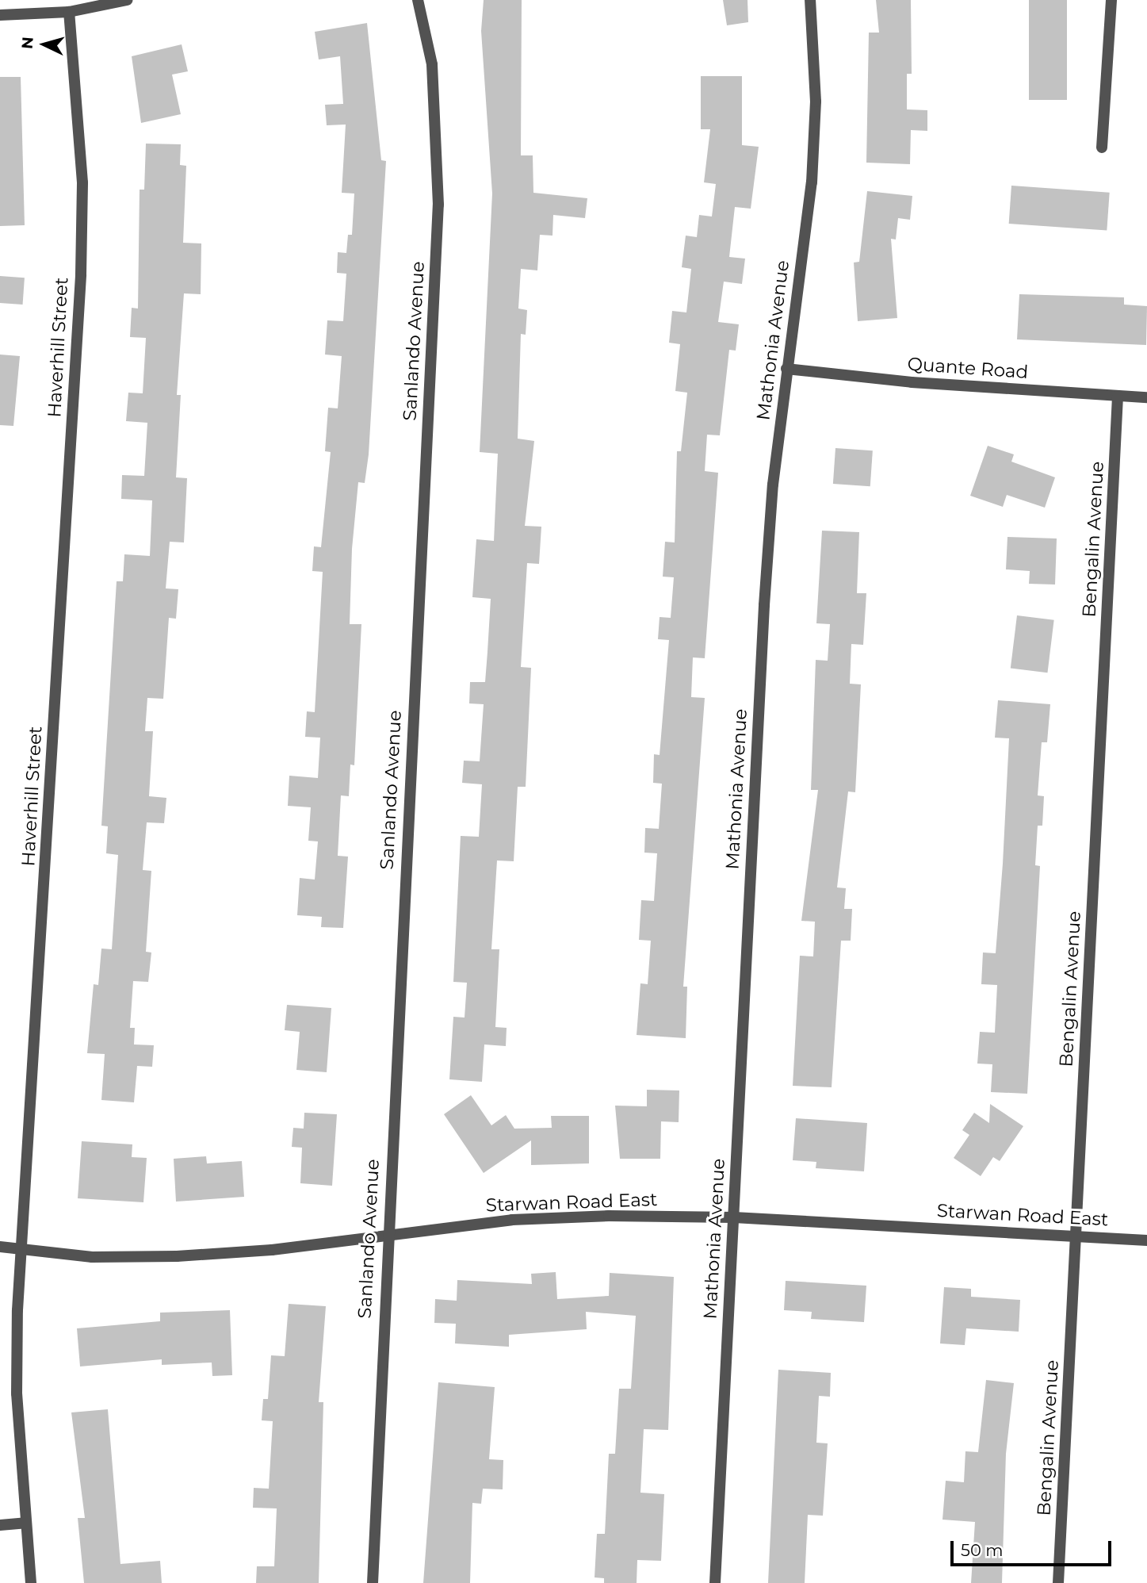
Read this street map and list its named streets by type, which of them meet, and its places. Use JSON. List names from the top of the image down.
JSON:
{
  "streets": {
    "street": [
      "Mathonia Avenue",
      "Sanlando Avenue",
      "Haverhill Street",
      "Quante Road",
      "Bengalin Avenue",
      "Starwan Road East"
    ]
  },
  "crossings": [
    ["Mathonia Avenue", "Quante Road"],
    ["Mathonia Avenue", "Starwan Road East"],
    ["Sanlando Avenue", "Starwan Road East"],
    ["Haverhill Street", "Starwan Road East"],
    ["Quante Road", "Bengalin Avenue"],
    ["Bengalin Avenue", "Starwan Road East"]
  ],
  "scale_bar": "50 m",
  "north": "left"
}
